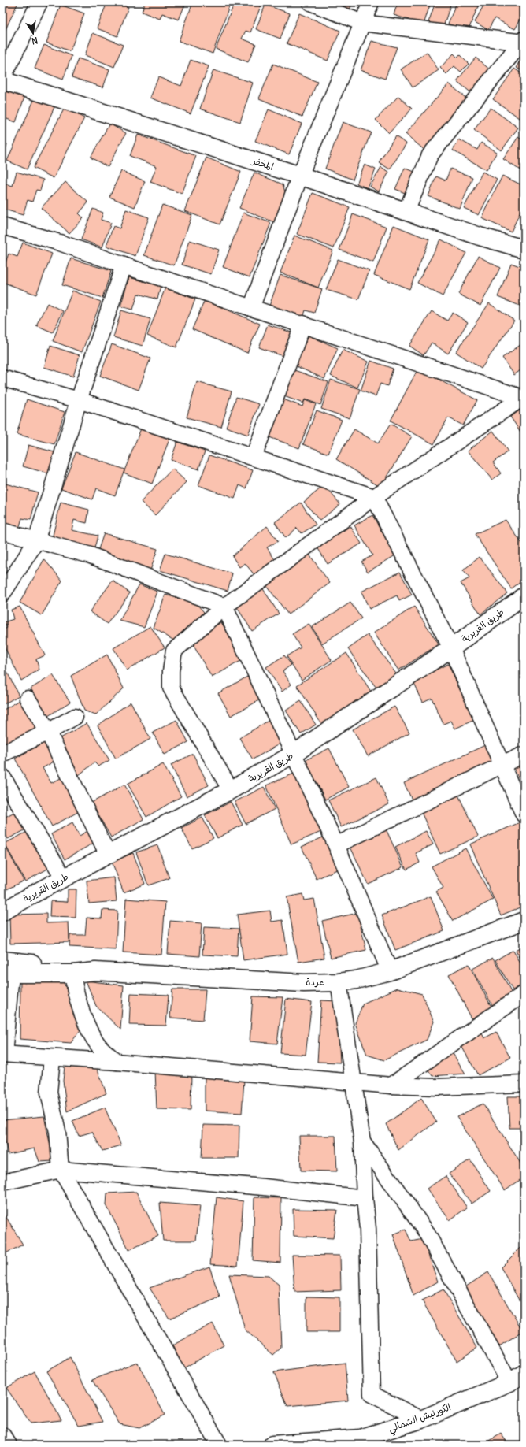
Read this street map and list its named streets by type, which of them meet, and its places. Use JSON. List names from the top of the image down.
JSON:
{
  "streets": {
    "street": [
      "المخفر",
      "طريق القريرية",
      "عردة",
      "الكورنيش الشمالي"
    ]
  },
  "north": "bottom"
}
